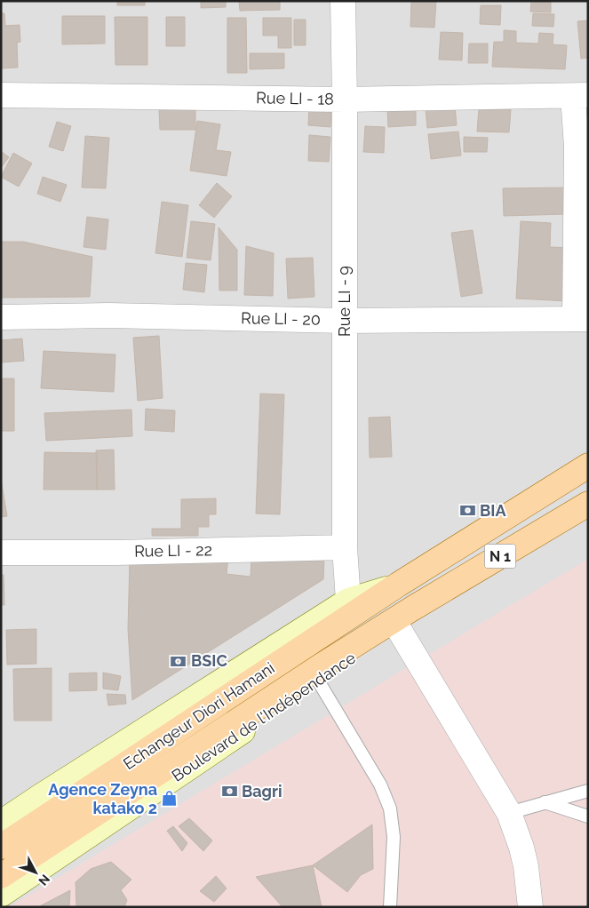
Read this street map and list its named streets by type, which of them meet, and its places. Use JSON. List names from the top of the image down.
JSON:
{
  "streets": {
    "main road": ["N 1", "Echangeur Diori Hamani", "Boulevard de l'Indépendance"],
    "street": [
      "Rue LI - 18",
      "Rue LI - 9",
      "Rue LI - 20",
      "Rue LI - 22"
    ]
  },
  "crossings": [
    ["Rue LI - 18", "Rue LI - 9"],
    ["Rue LI - 9", "Rue LI - 20"],
    ["Rue LI - 9", "Rue LI - 22"],
    ["Echangeur Diori Hamani", "Boulevard de l'Indépendance"]
  ],
  "places": {
    "bank": ["BIA", "BSIC", "Bagri"],
    "shop": ["Agence Zeyna katako 2"]
  },
  "north": "bottom right"
}
